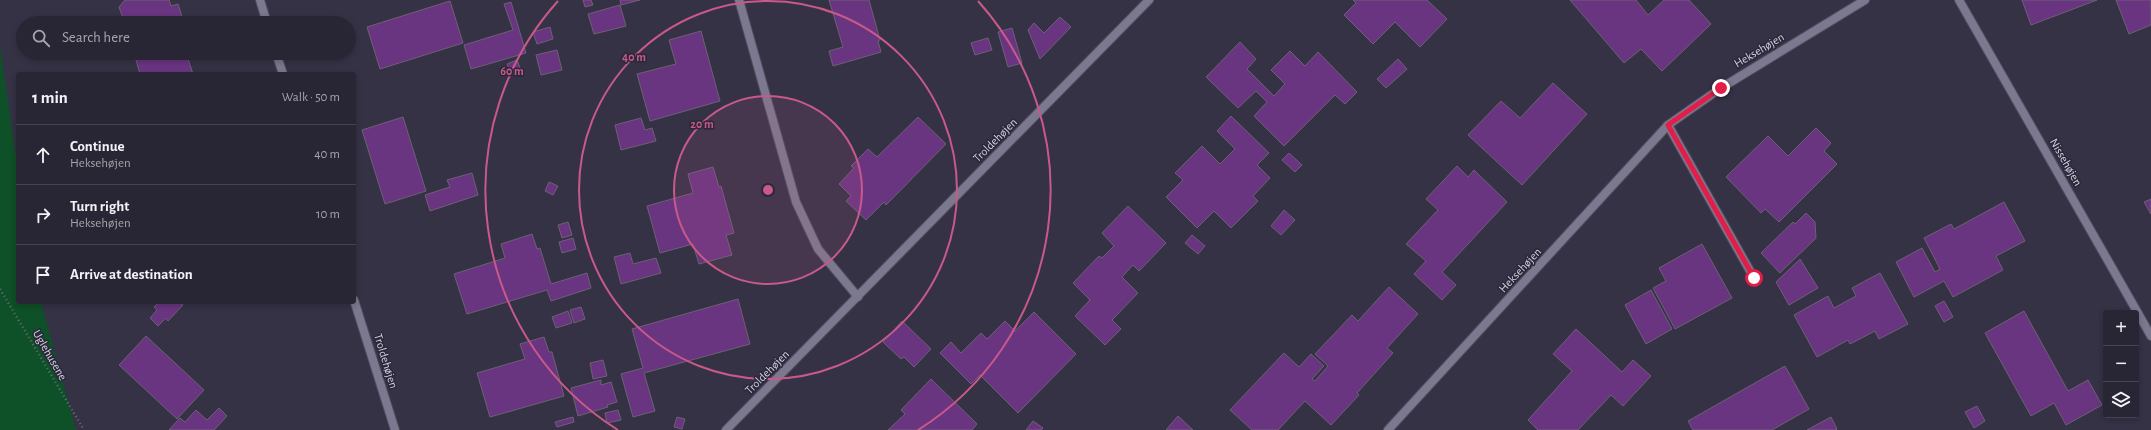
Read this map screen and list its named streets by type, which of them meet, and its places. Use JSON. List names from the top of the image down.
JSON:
{
  "streets": {
    "street": ["Heksehøjen", "Troldehøjen", "Nissehøjen"],
    "path": ["Uglehusene"]
  },
  "page": {
    "search": "Search here",
    "heading": ["1 min", "Walk · 50 m"],
    "list": [
      ["Continue", "Heksehøjen", "40 m"],
      ["Turn right", "Heksehøjen", "10 m"],
      "Arrive at destination"
    ],
    "map_buttons": ["+", "−"]
  },
  "rings": ["40 m", "60 m", "20 m"]
}
